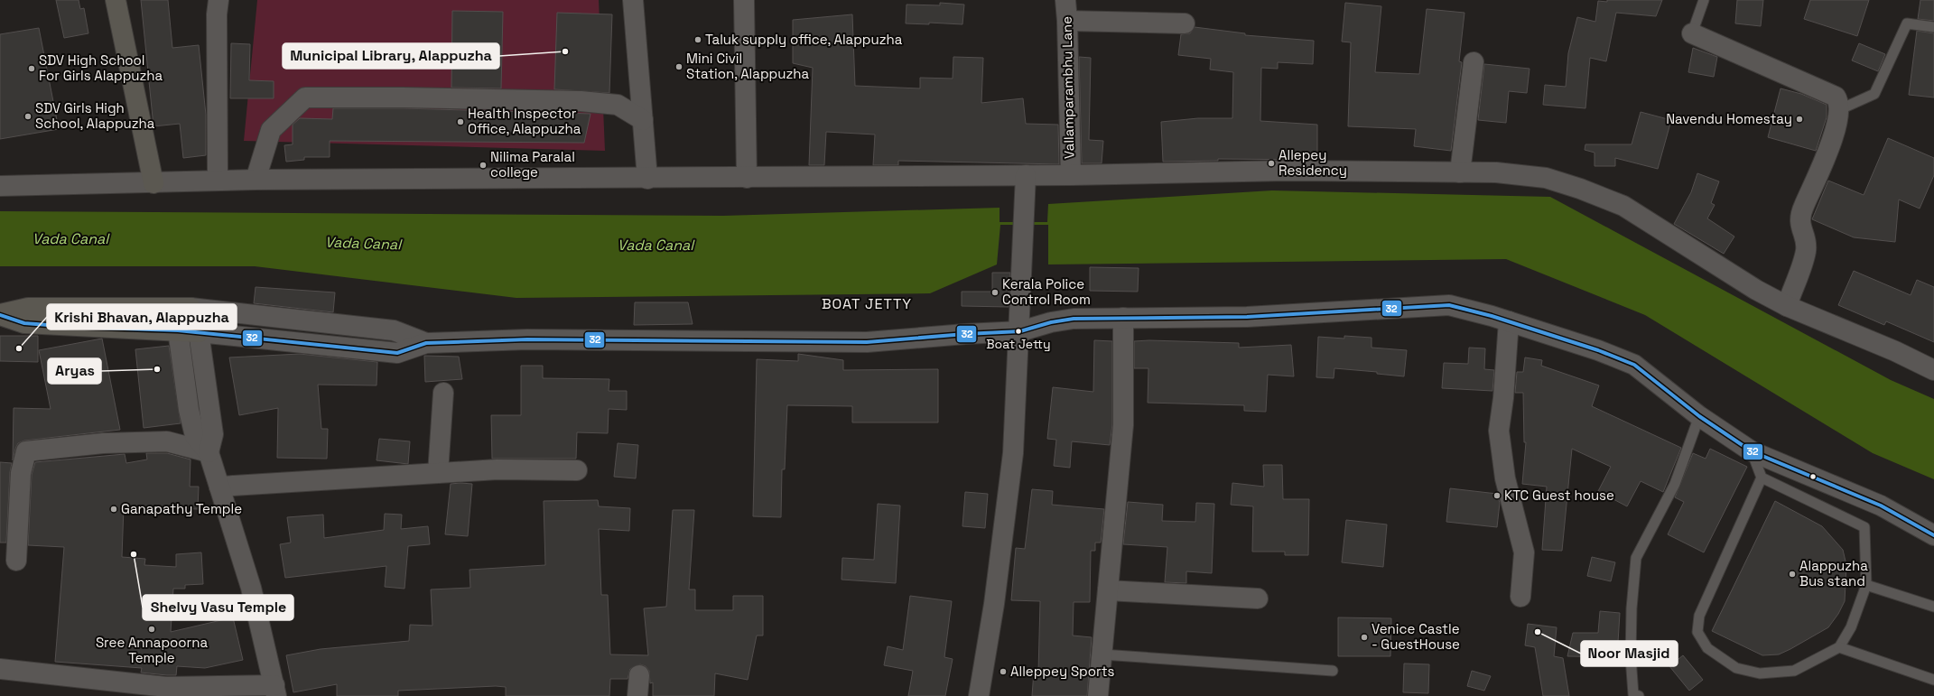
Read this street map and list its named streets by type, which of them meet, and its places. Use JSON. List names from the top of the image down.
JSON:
{
  "streets": {
    "main road": ["Vallamparambhu Lane"]
  },
  "districts": ["BOAT JETTY"],
  "water": ["Vada Canal"],
  "places": [
    "Taluk supply office, Alappuzha",
    "Municipal Library, Alappuzha",
    "Mini Civil Station, Alappuzha",
    "SDV High School For Girls Alappuzha",
    "SDV Girls High School, Alappuzha",
    "Navendu Homestay",
    "Health Inspector Office, Alappuzha",
    "Allepey Residency",
    "Nilima Paralal college",
    "Kerala Police Control Room",
    "Boat Jetty",
    "Krishi Bhavan, Alappuzha",
    "Aryas",
    "KTC Guest house",
    "Ganapathy Temple",
    "Shelvy Vasu Temple",
    "Alappuzha Bus stand",
    "Sree Annapoorna Temple",
    "Noor Masjid",
    "Venice Castle - GuestHouse",
    "Alleppey Sports"
  ],
  "lines": ["transit line 32"]
}
